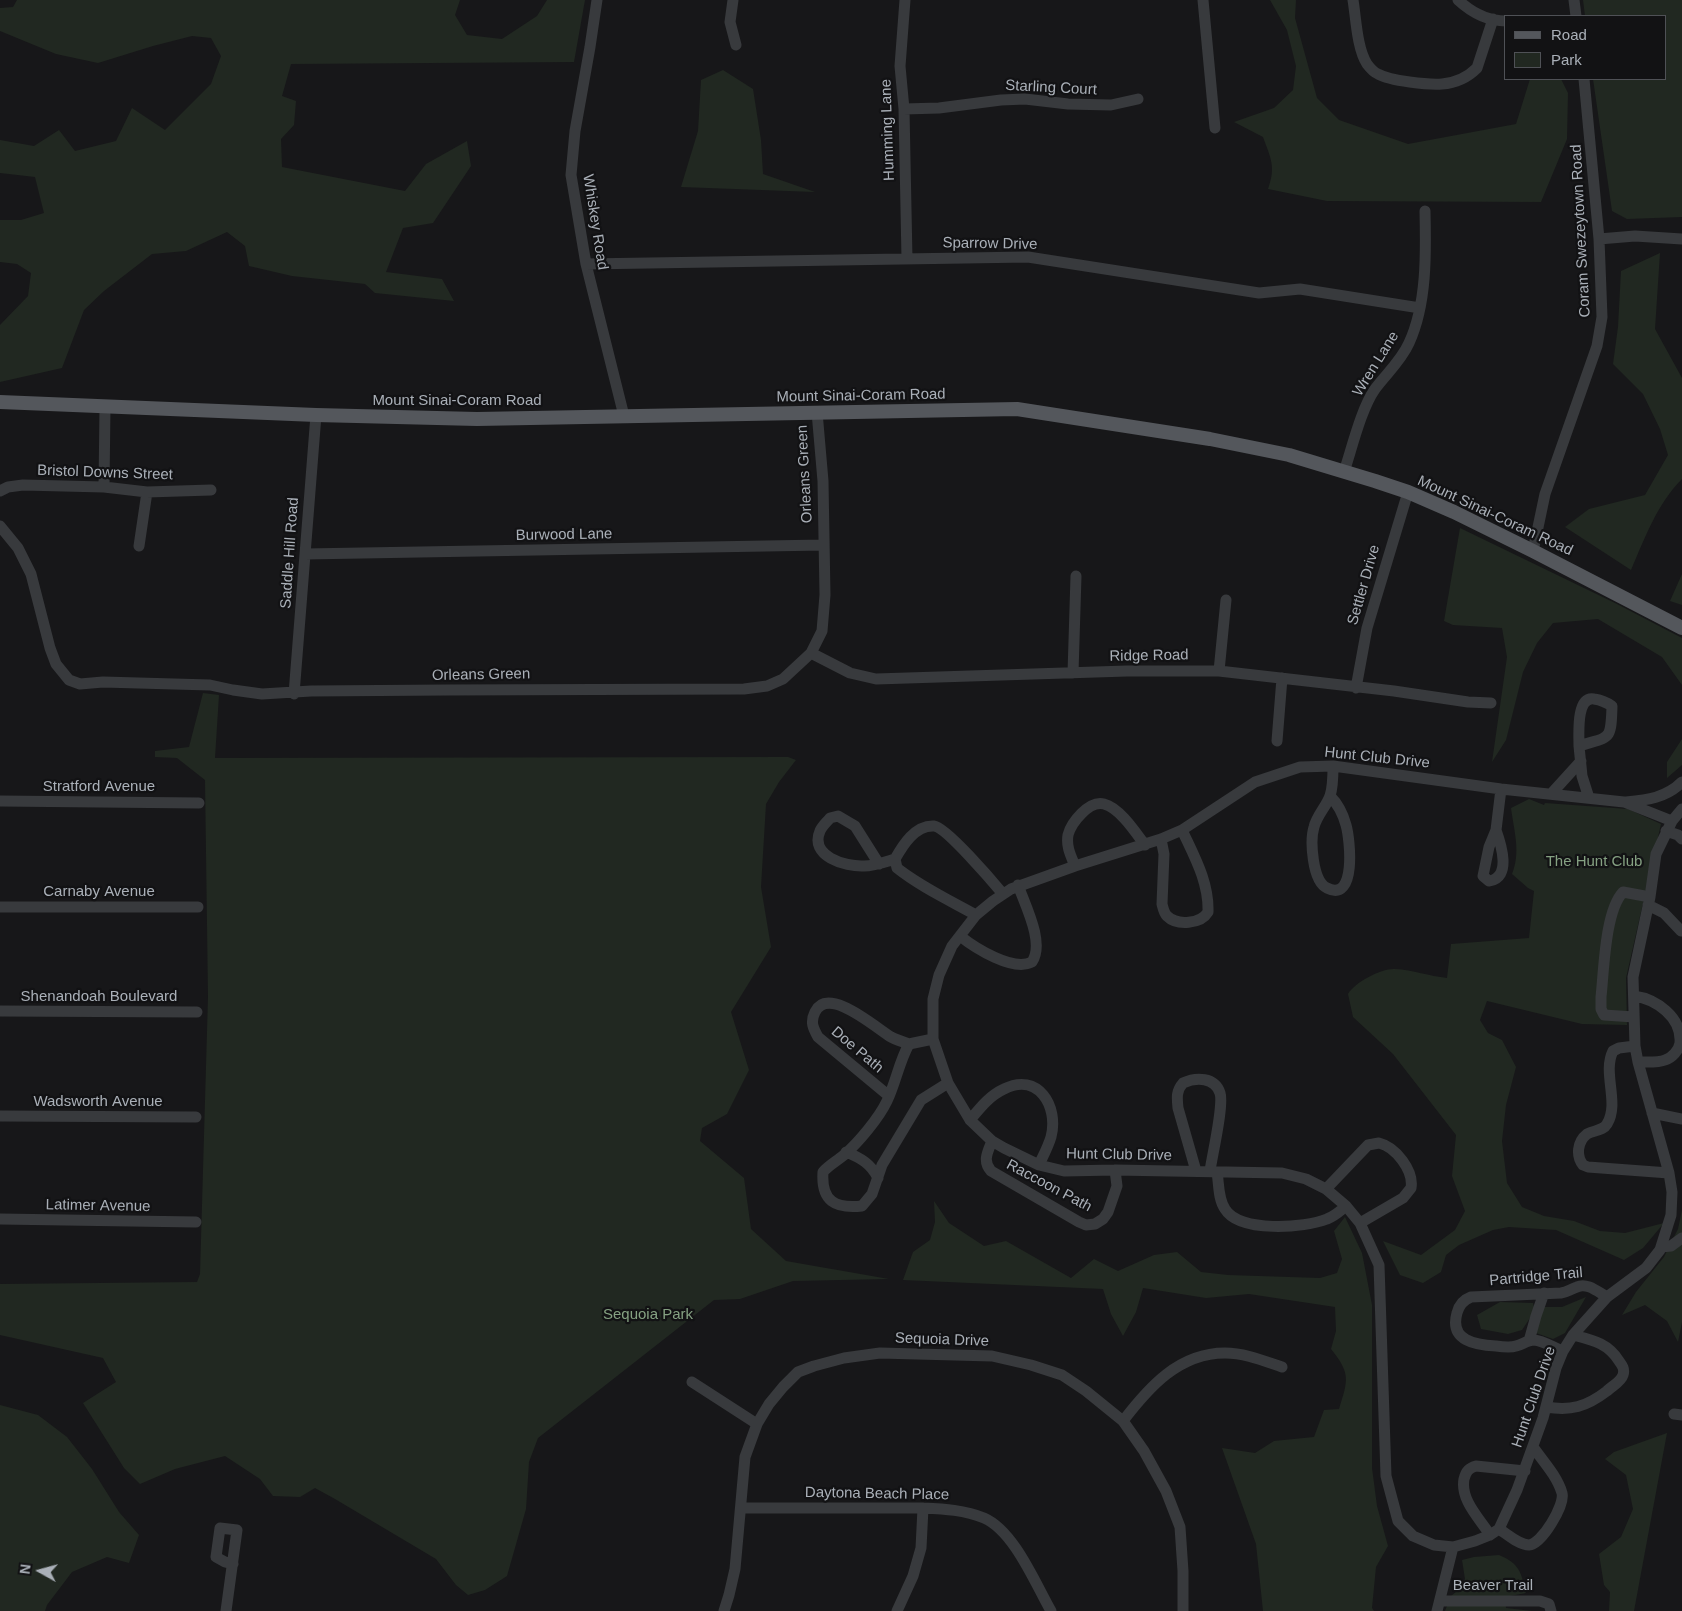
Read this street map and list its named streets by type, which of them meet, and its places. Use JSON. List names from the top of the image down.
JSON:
{
  "streets": {
    "main road": ["Mount Sinai-Coram Road"],
    "street": [
      "Starling Court",
      "Humming Lane",
      "Whiskey Road",
      "Coram Swezeytown Road",
      "Sparrow Drive",
      "Wren Lane",
      "Bristol Downs Street",
      "Orleans Green",
      "Burwood Lane",
      "Saddle Hill Road",
      "Settler Drive",
      "Ridge Road",
      "Hunt Club Drive",
      "Stratford Avenue",
      "Carnaby Avenue",
      "Shenandoah Boulevard",
      "Doe Path",
      "Wadsworth Avenue",
      "Raccoon Path",
      "Latimer Avenue",
      "Partridge Trail",
      "Sequoia Drive",
      "Daytona Beach Place",
      "Beaver Trail"
    ]
  },
  "crossings": [
    ["Starling Court", "Humming Lane"],
    ["Humming Lane", "Sparrow Drive"],
    ["Whiskey Road", "Sparrow Drive"],
    ["Whiskey Road", "Mount Sinai-Coram Road"],
    ["Coram Swezeytown Road", "Mount Sinai-Coram Road"],
    ["Sparrow Drive", "Wren Lane"],
    ["Wren Lane", "Mount Sinai-Coram Road"],
    ["Mount Sinai-Coram Road", "Orleans Green"],
    ["Mount Sinai-Coram Road", "Saddle Hill Road"],
    ["Mount Sinai-Coram Road", "Settler Drive"],
    ["Orleans Green", "Burwood Lane"],
    ["Orleans Green", "Saddle Hill Road"],
    ["Orleans Green", "Ridge Road"],
    ["Burwood Lane", "Saddle Hill Road"],
    ["Settler Drive", "Ridge Road"],
    ["Hunt Club Drive", "Raccoon Path"],
    ["Hunt Club Drive", "Partridge Trail"],
    ["Sequoia Drive", "Daytona Beach Place"]
  ],
  "parks": ["The Hunt Club", "Sequoia Park"],
  "legend": ["Road", "Park"],
  "north": "left"
}
